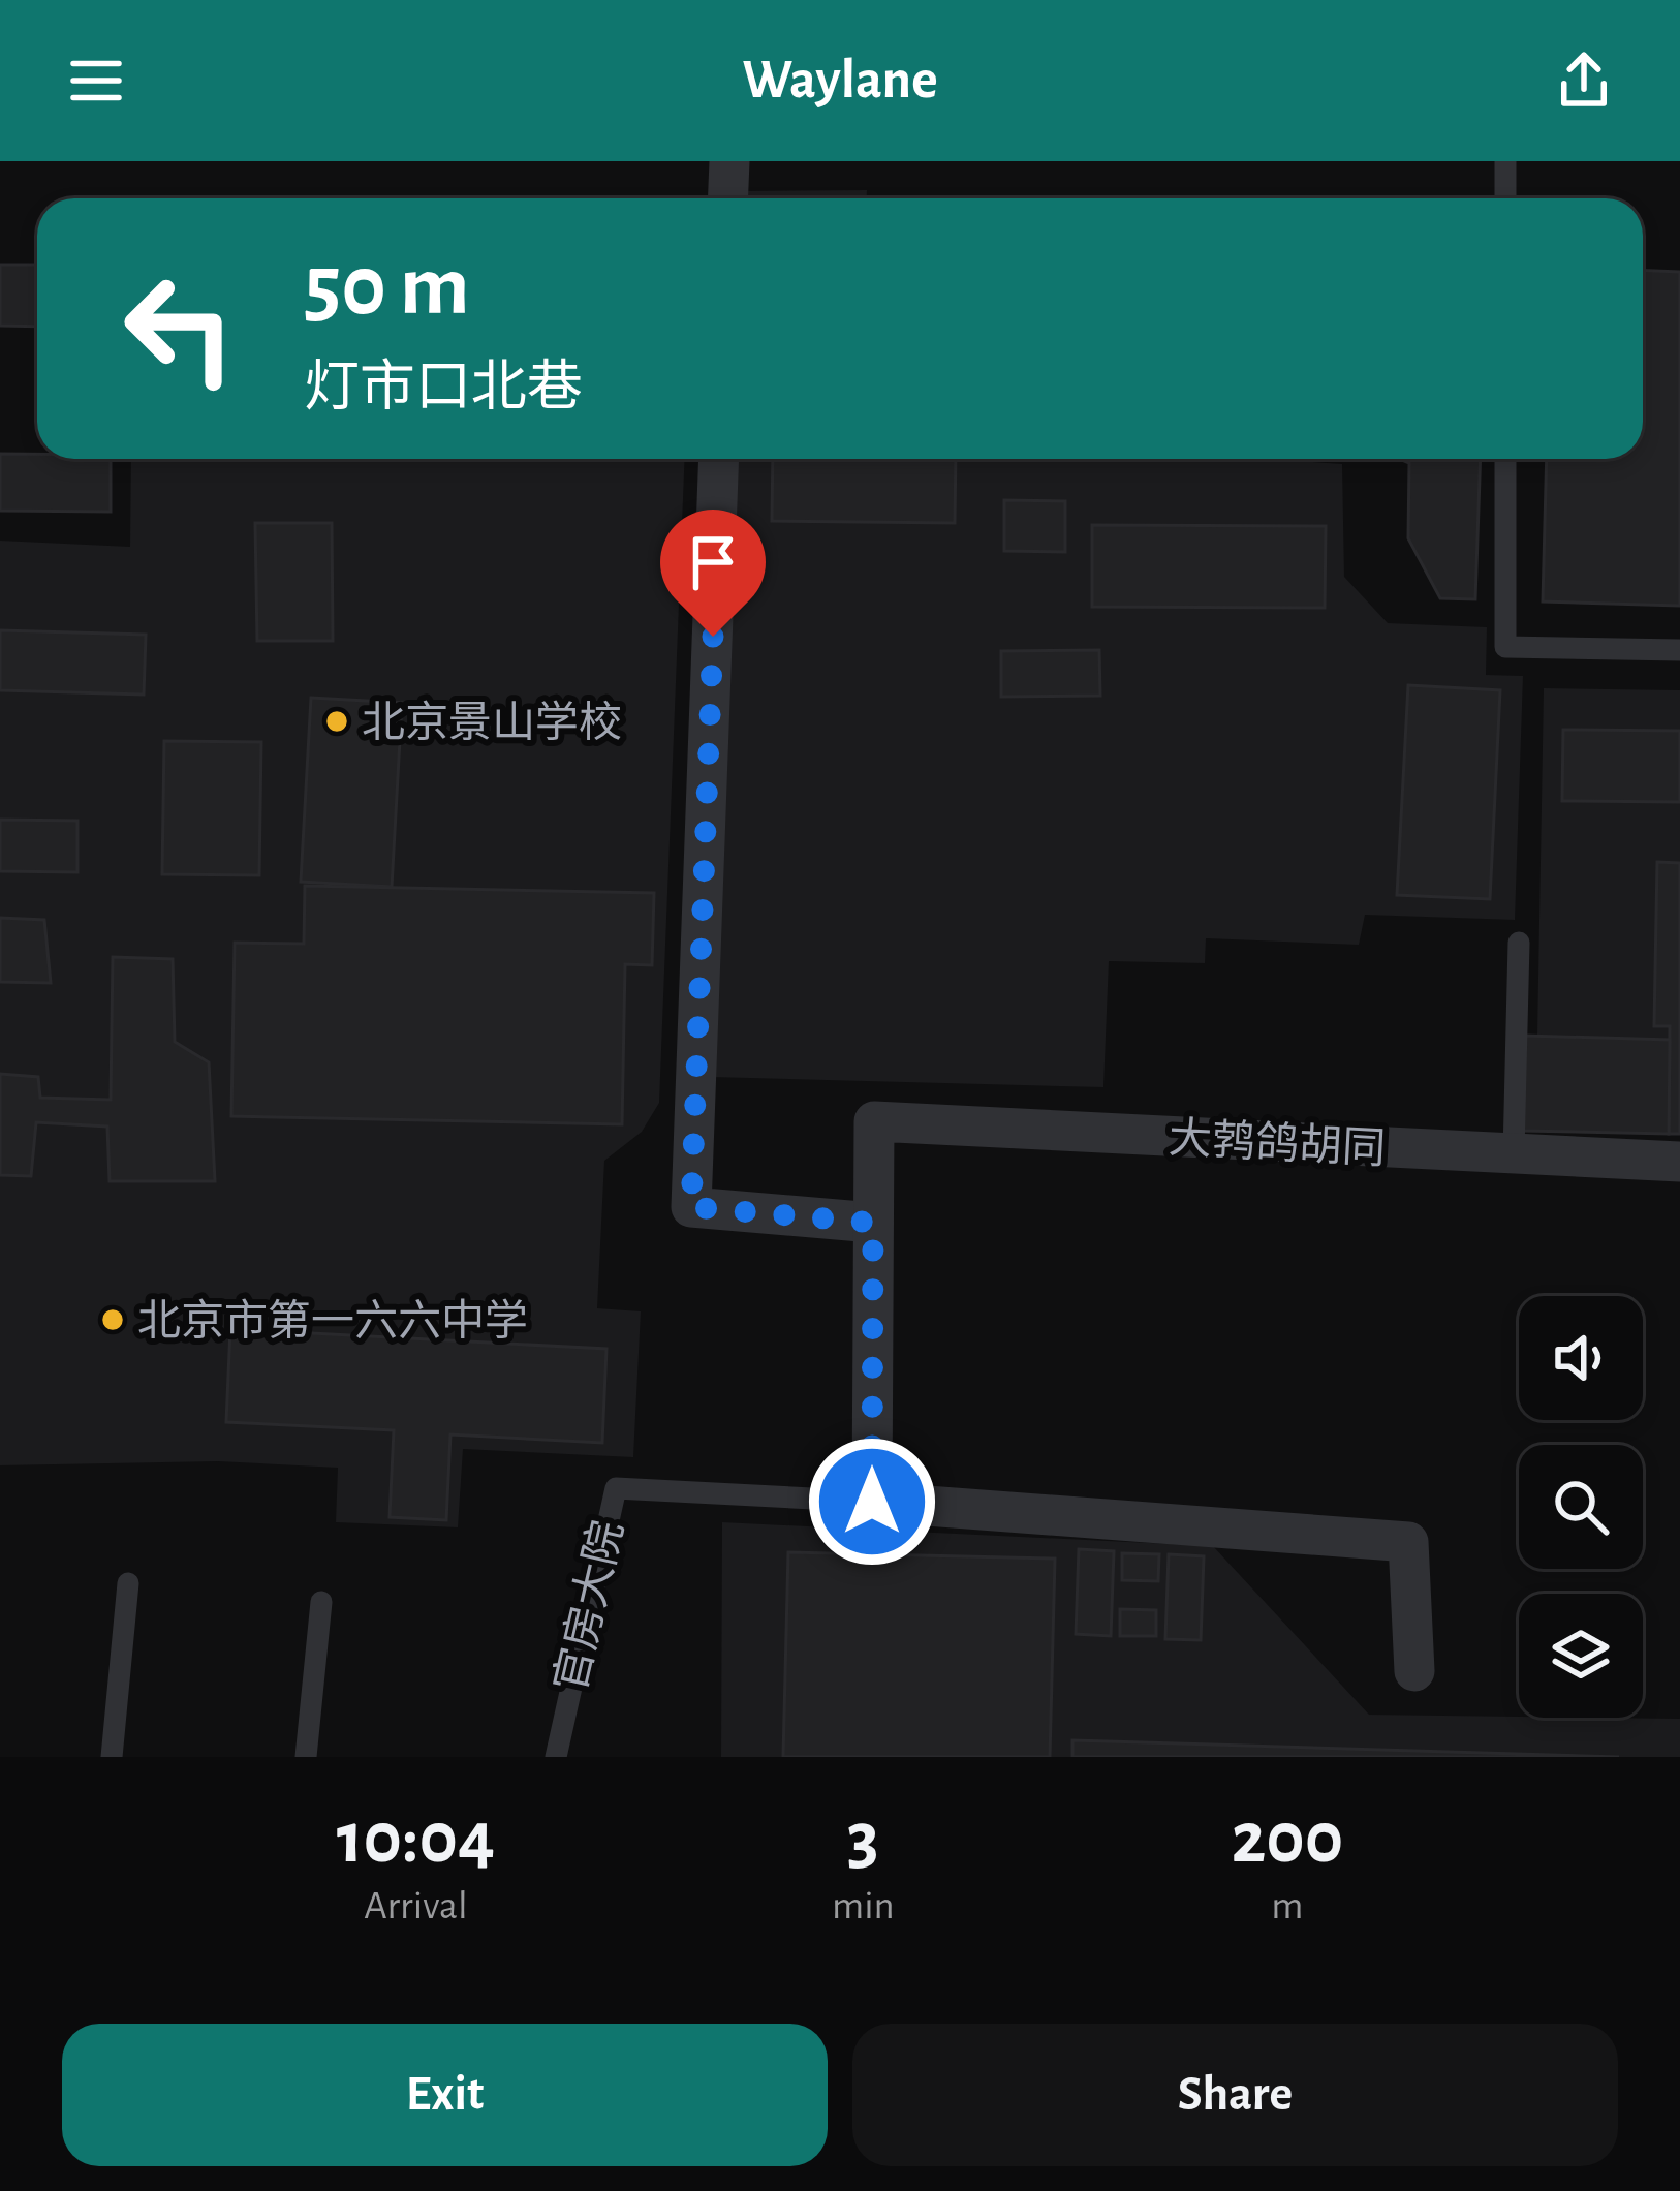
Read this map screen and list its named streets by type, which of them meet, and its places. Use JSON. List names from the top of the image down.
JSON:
{
  "streets": {
    "street": ["大鹁鸽胡同"],
    "lane": ["官房大院"]
  },
  "places": ["北京景山学校", "北京市第一六六中学"],
  "page": {
    "header": "Waylane",
    "turn": ["50 m", "灯市口北巷"],
    "eta": [
      "10:04",
      "Arrival",
      "3",
      "min",
      "200",
      "m"
    ],
    "buttons": ["Exit", "Share"]
  }
}
